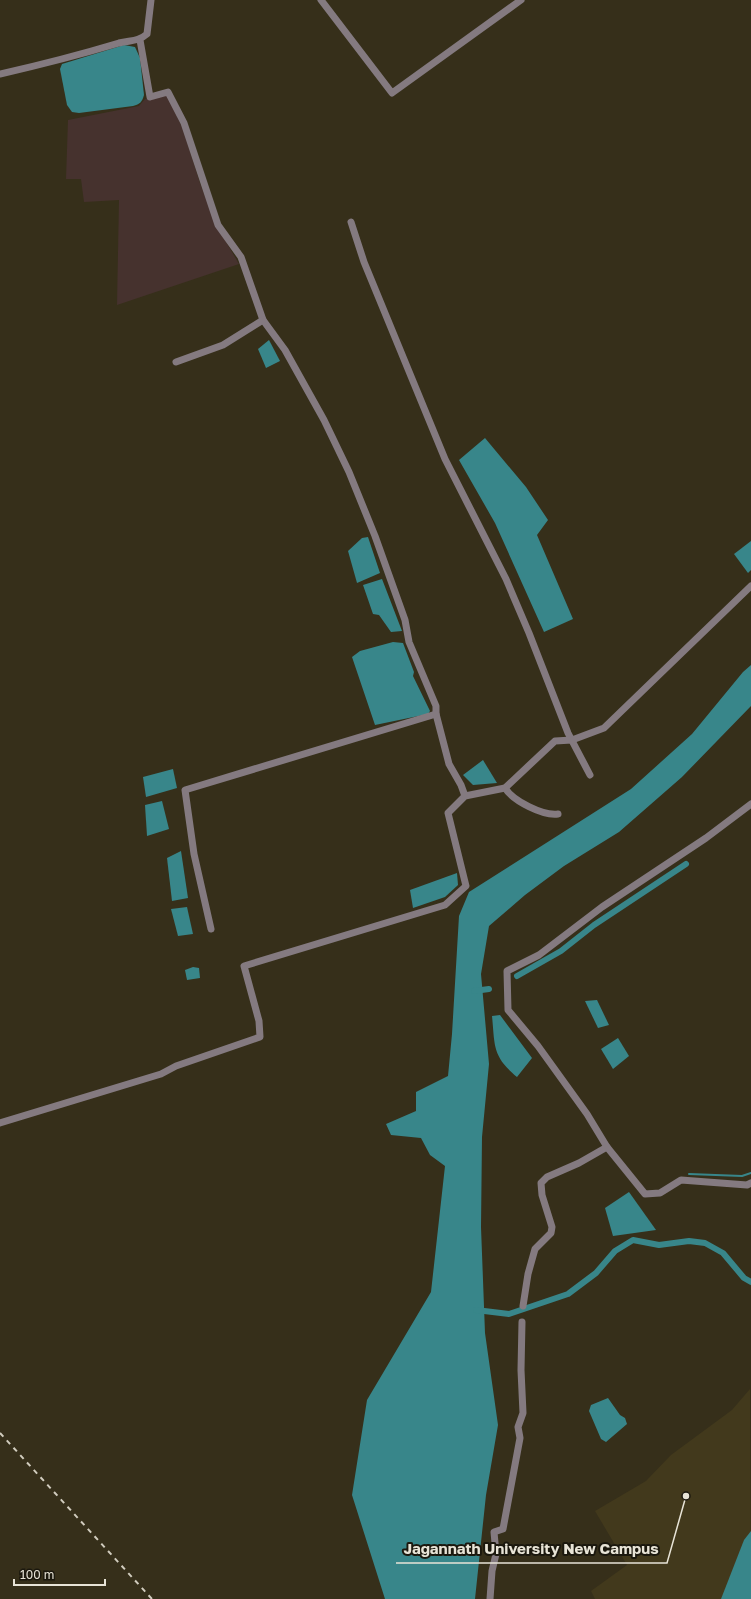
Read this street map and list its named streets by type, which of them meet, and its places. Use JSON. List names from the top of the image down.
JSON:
{
  "places": ["Jagannath University New Campus"],
  "scale_bar": "100 m"
}
